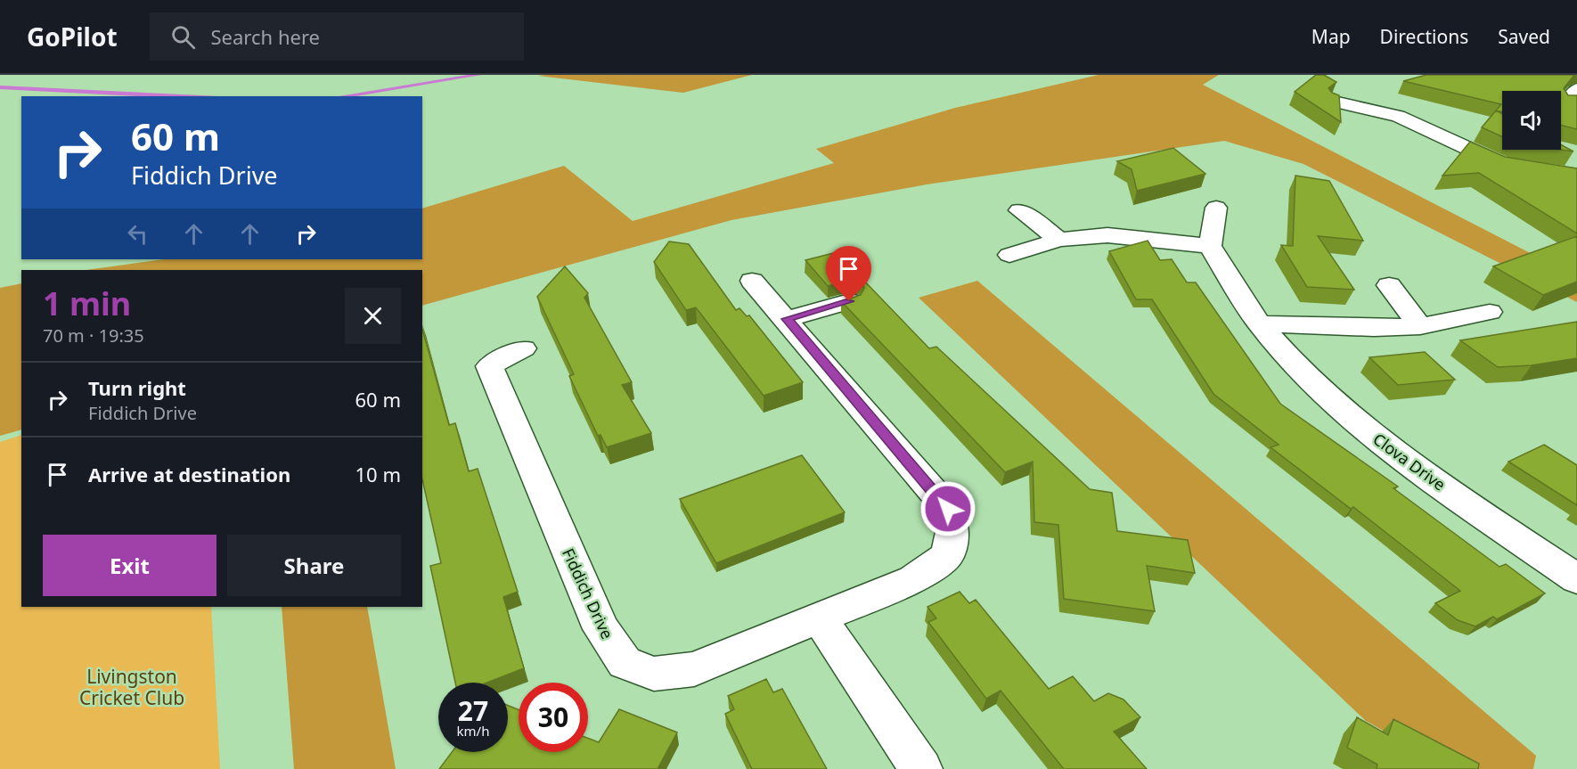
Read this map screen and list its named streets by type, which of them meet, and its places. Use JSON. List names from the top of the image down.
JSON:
{
  "streets": {
    "street": ["Clova Drive", "Fiddich Drive"]
  },
  "parks": ["Livingston Cricket Club"],
  "page": {
    "header": "GoPilot",
    "search": "Search here",
    "nav": ["Map", "Directions", "Saved"],
    "turn": ["60 m", "Fiddich Drive"],
    "heading": ["1 min", "70 m · 19:35"],
    "list": [
      {
        "name": "Turn right",
        "note": "Fiddich Drive",
        "value": "60 m"
      },
      {
        "name": "Arrive at destination",
        "value": "10 m"
      }
    ],
    "buttons": ["Exit", "Share"],
    "speed": "27 km/h",
    "limit": "30"
  }
}
